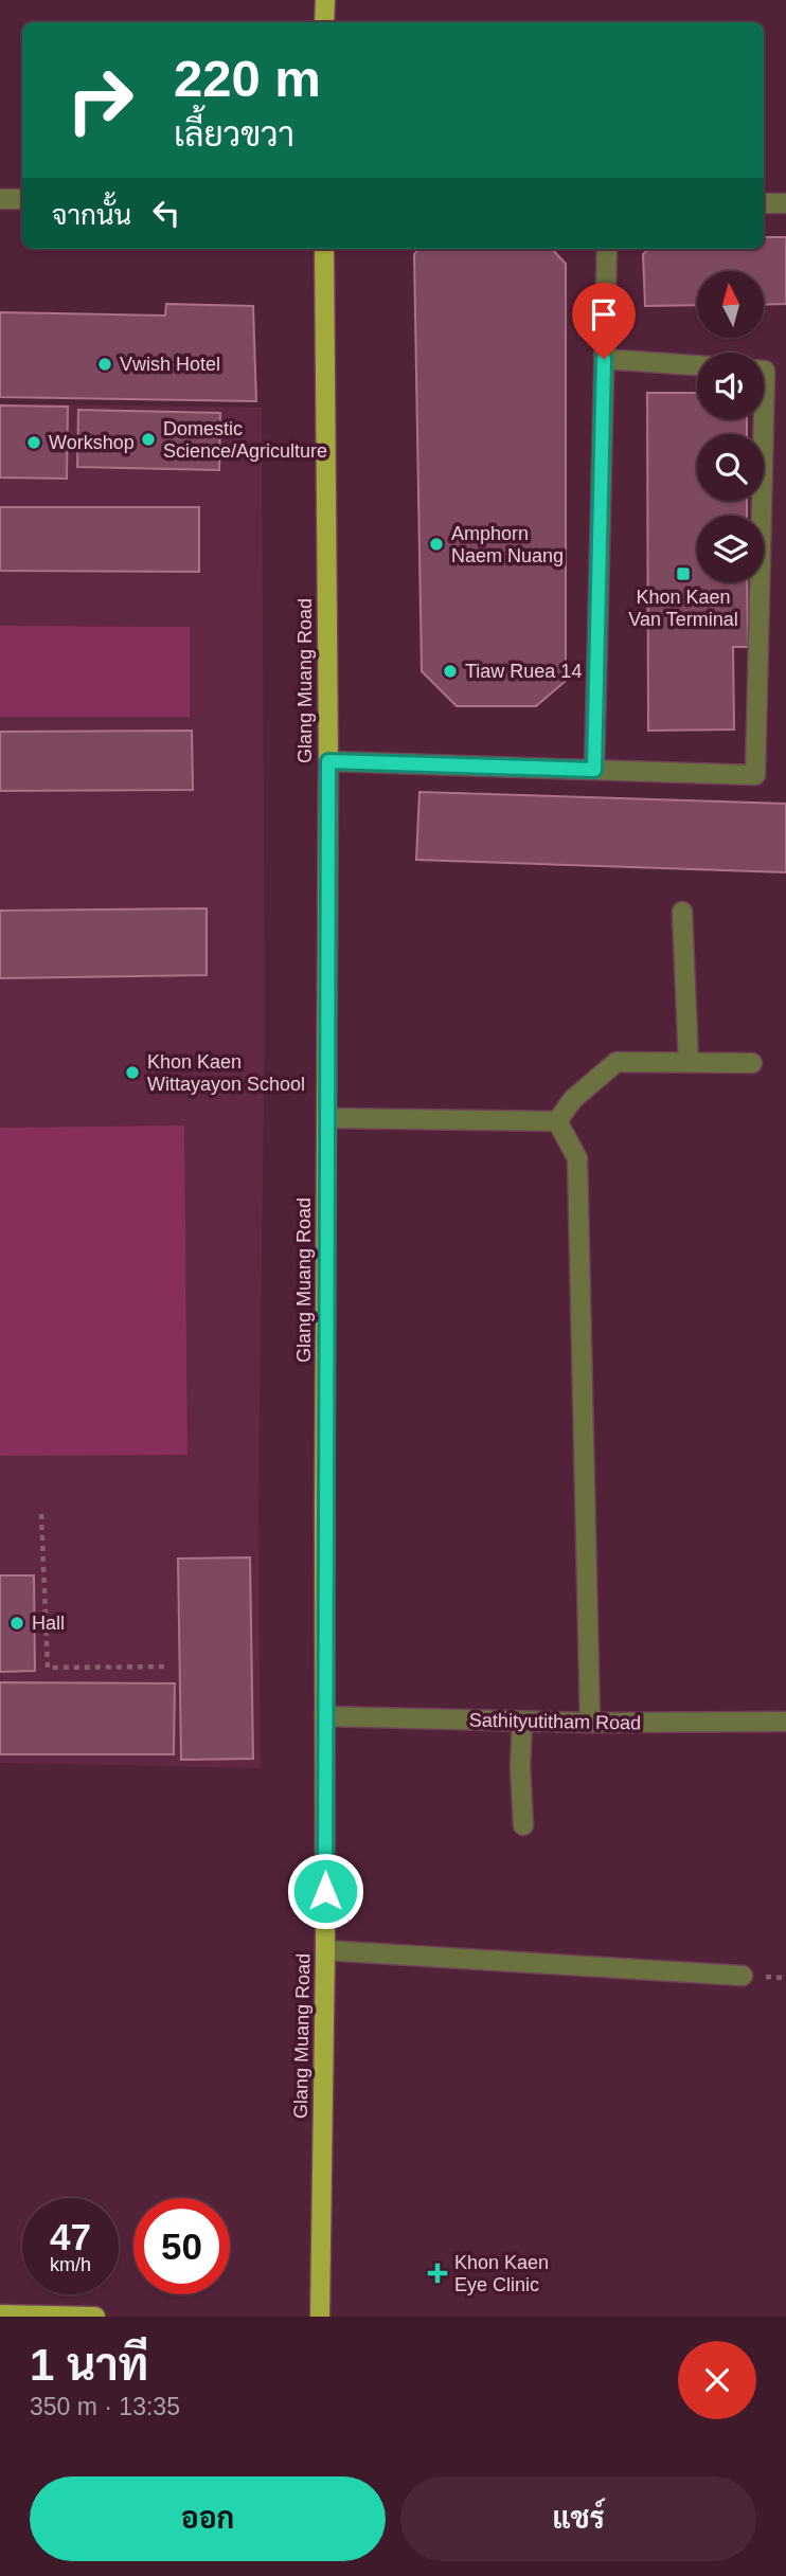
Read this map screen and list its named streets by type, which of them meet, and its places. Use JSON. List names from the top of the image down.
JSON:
{
  "streets": {
    "main road": ["Glang Muang Road"],
    "street": ["Sathityutitham Road"]
  },
  "crossings": [
    ["Glang Muang Road", "Sathityutitham Road"]
  ],
  "places": {
    "other": [
      "Vwish Hotel",
      "Domestic Science/Agriculture",
      "Workshop",
      "Amphorn Naem Nuang",
      "Tiaw Ruea 14",
      "Khon Kaen Wittayayon School",
      "Hall"
    ],
    "transit": ["Khon Kaen Van Terminal"],
    "health": ["Khon Kaen Eye Clinic"]
  },
  "north": "top",
  "page": {
    "turn": ["220 m", "เลี้ยวขวา"],
    "then": "จากนั้น",
    "speed": "47 km/h",
    "limit": "50",
    "heading": ["1 นาที", "350 m · 13:35"],
    "buttons": ["ออก", "แชร์"]
  }
}
